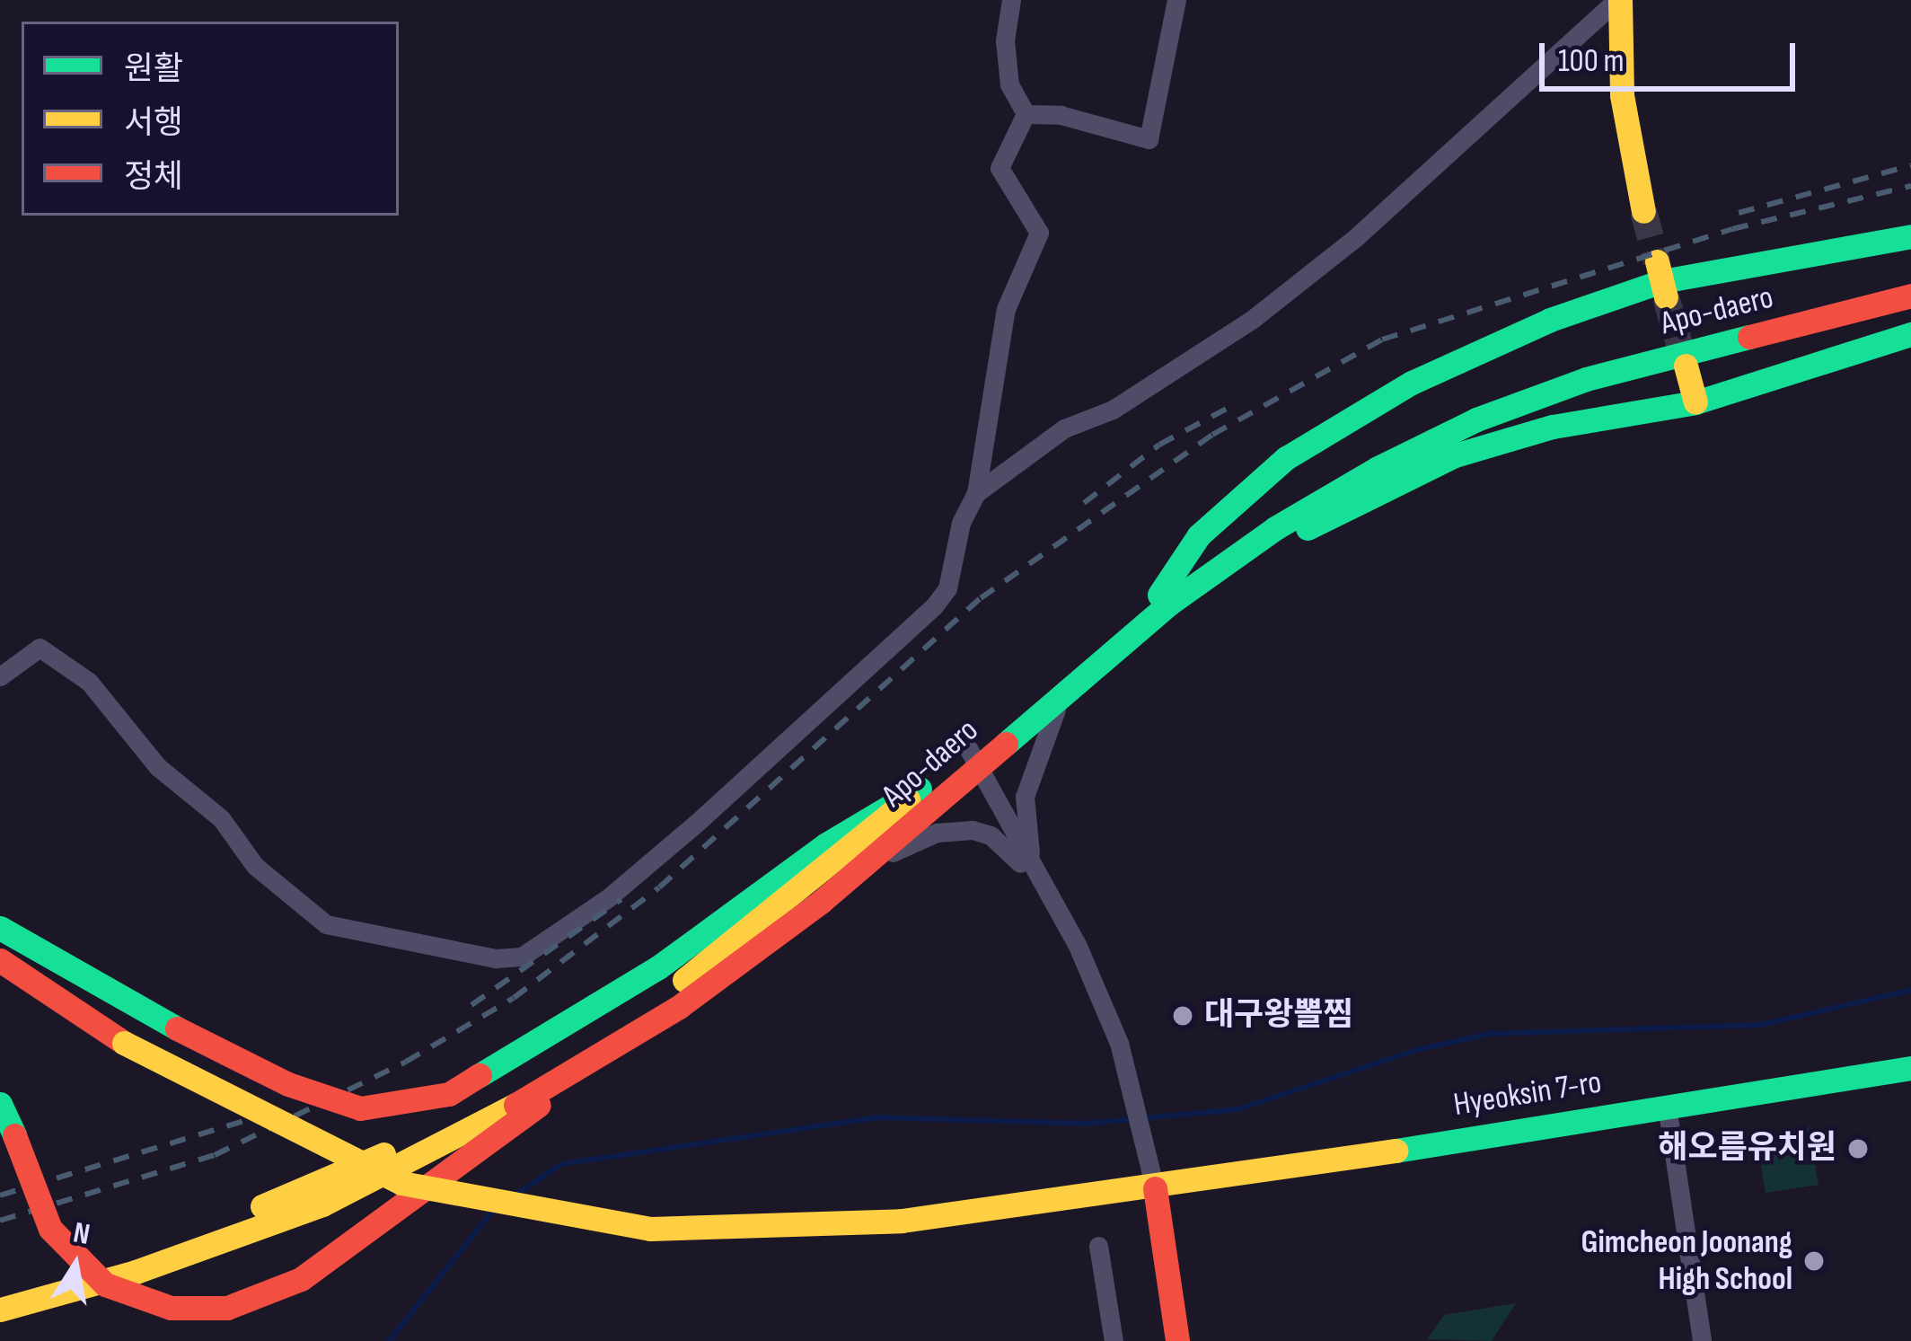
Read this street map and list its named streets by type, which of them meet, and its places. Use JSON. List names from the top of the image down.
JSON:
{
  "streets": {
    "main road": ["Apo-daero", "Hyeoksin 7-ro"]
  },
  "places": ["대구왕뽈찜", "해오름유치원", "Gimcheon Joonang High School"],
  "legend": ["원활", "서행", "정체"],
  "scale_bar": "100 m",
  "north": "top"
}
